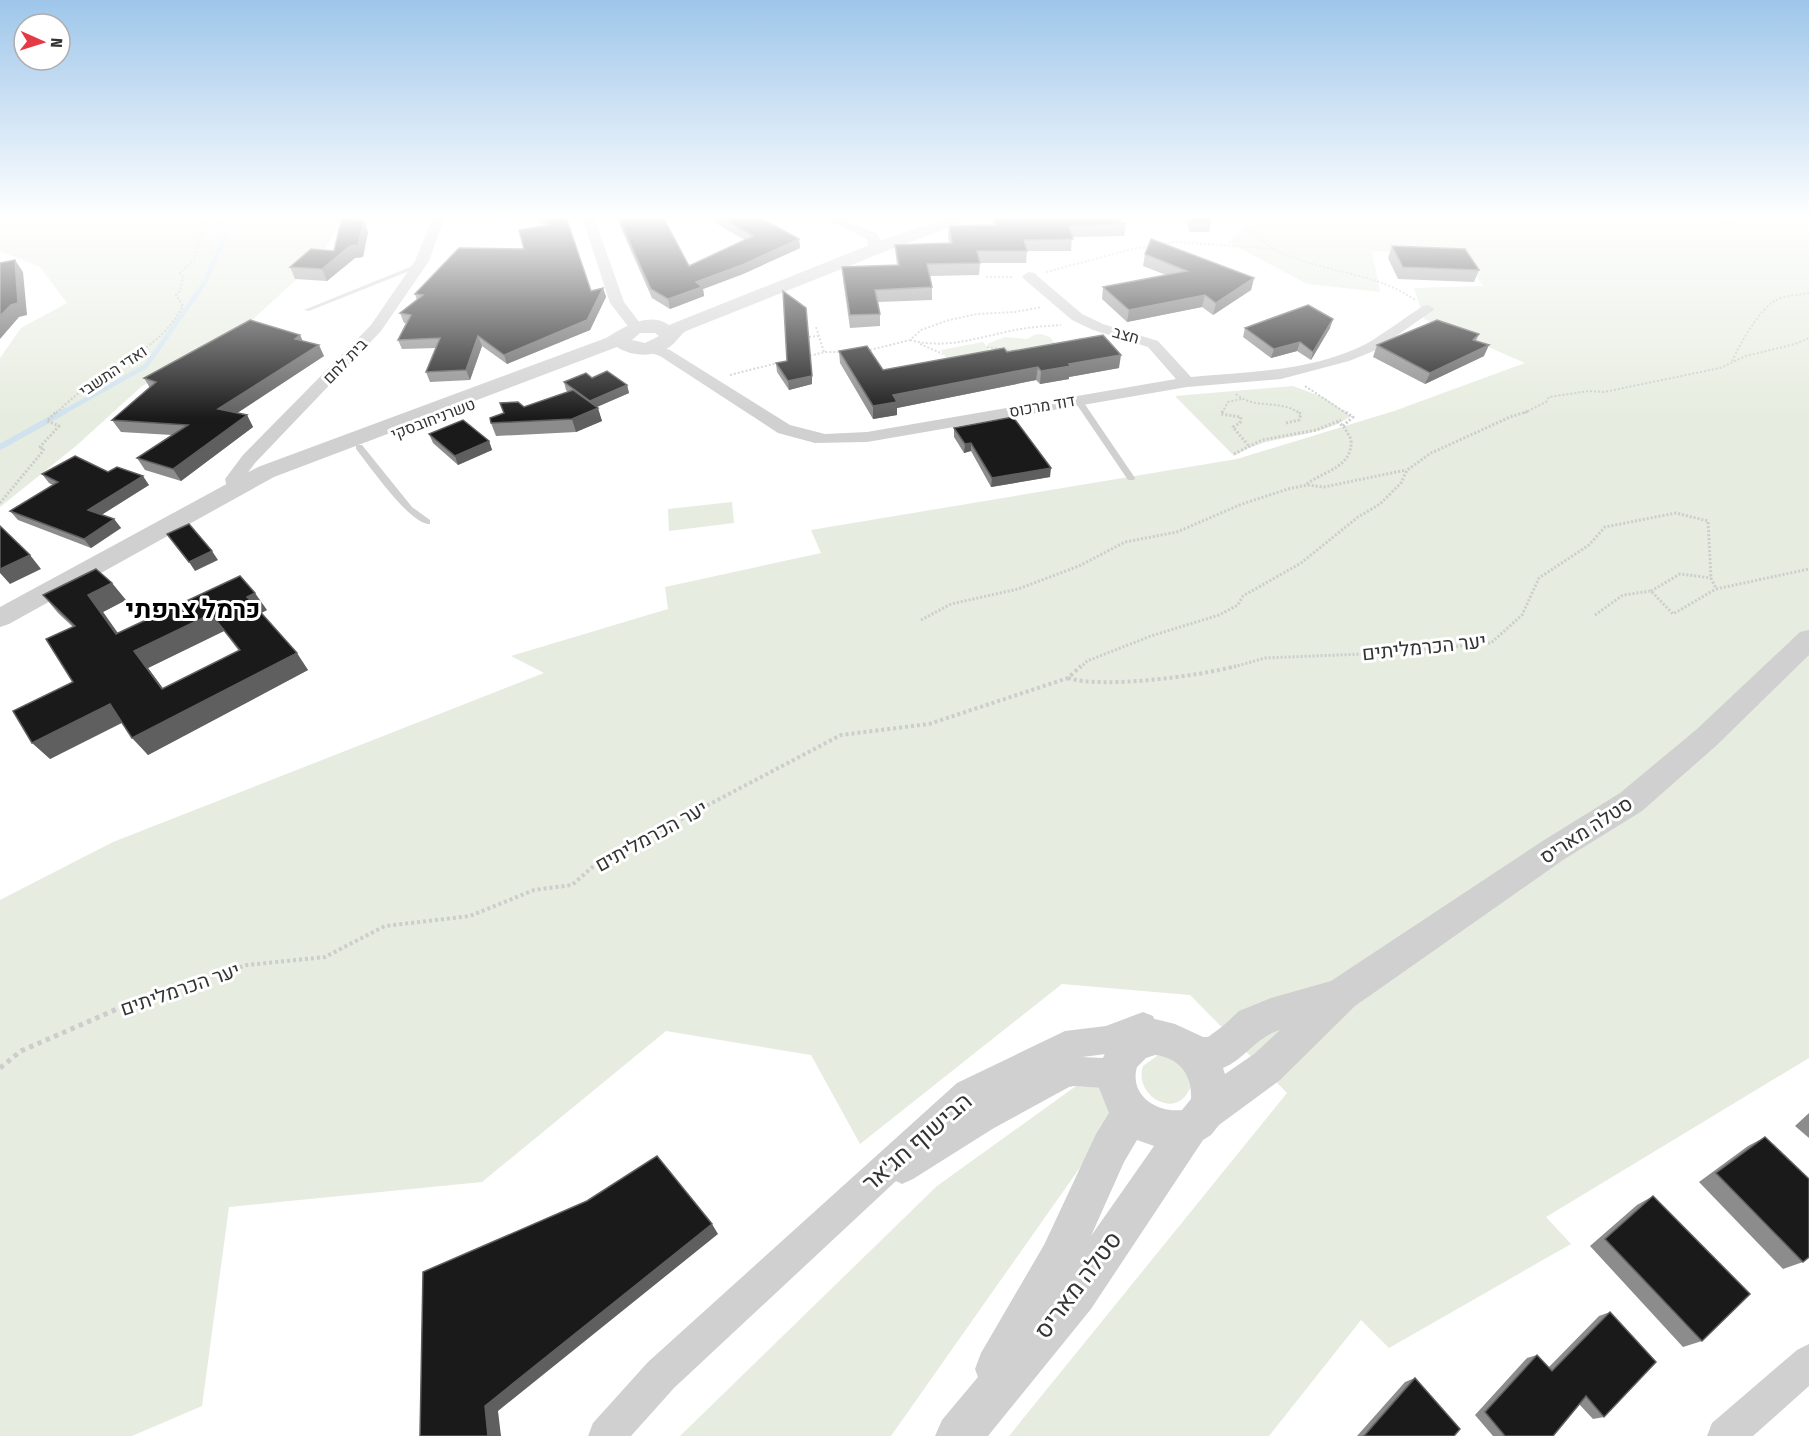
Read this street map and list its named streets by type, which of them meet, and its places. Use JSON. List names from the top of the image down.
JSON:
{
  "streets": {
    "street": [
      "חצב",
      "בית לחם",
      "דוד מרכוס",
      "טשרניחובסקי",
      "סטלה מאריס",
      "הבישוף חג'אר"
    ],
    "path": ["ואדי התשבי", "יער הכרמליתים"]
  },
  "crossings": [
    ["חצב", "דוד מרכוס"],
    ["בית לחם", "טשרניחובסקי"],
    ["דוד מרכוס", "טשרניחובסקי"],
    ["סטלה מאריס", "הבישוף חג'אר"]
  ],
  "districts": ["כרמל צרפתי"],
  "north": "right"
}
